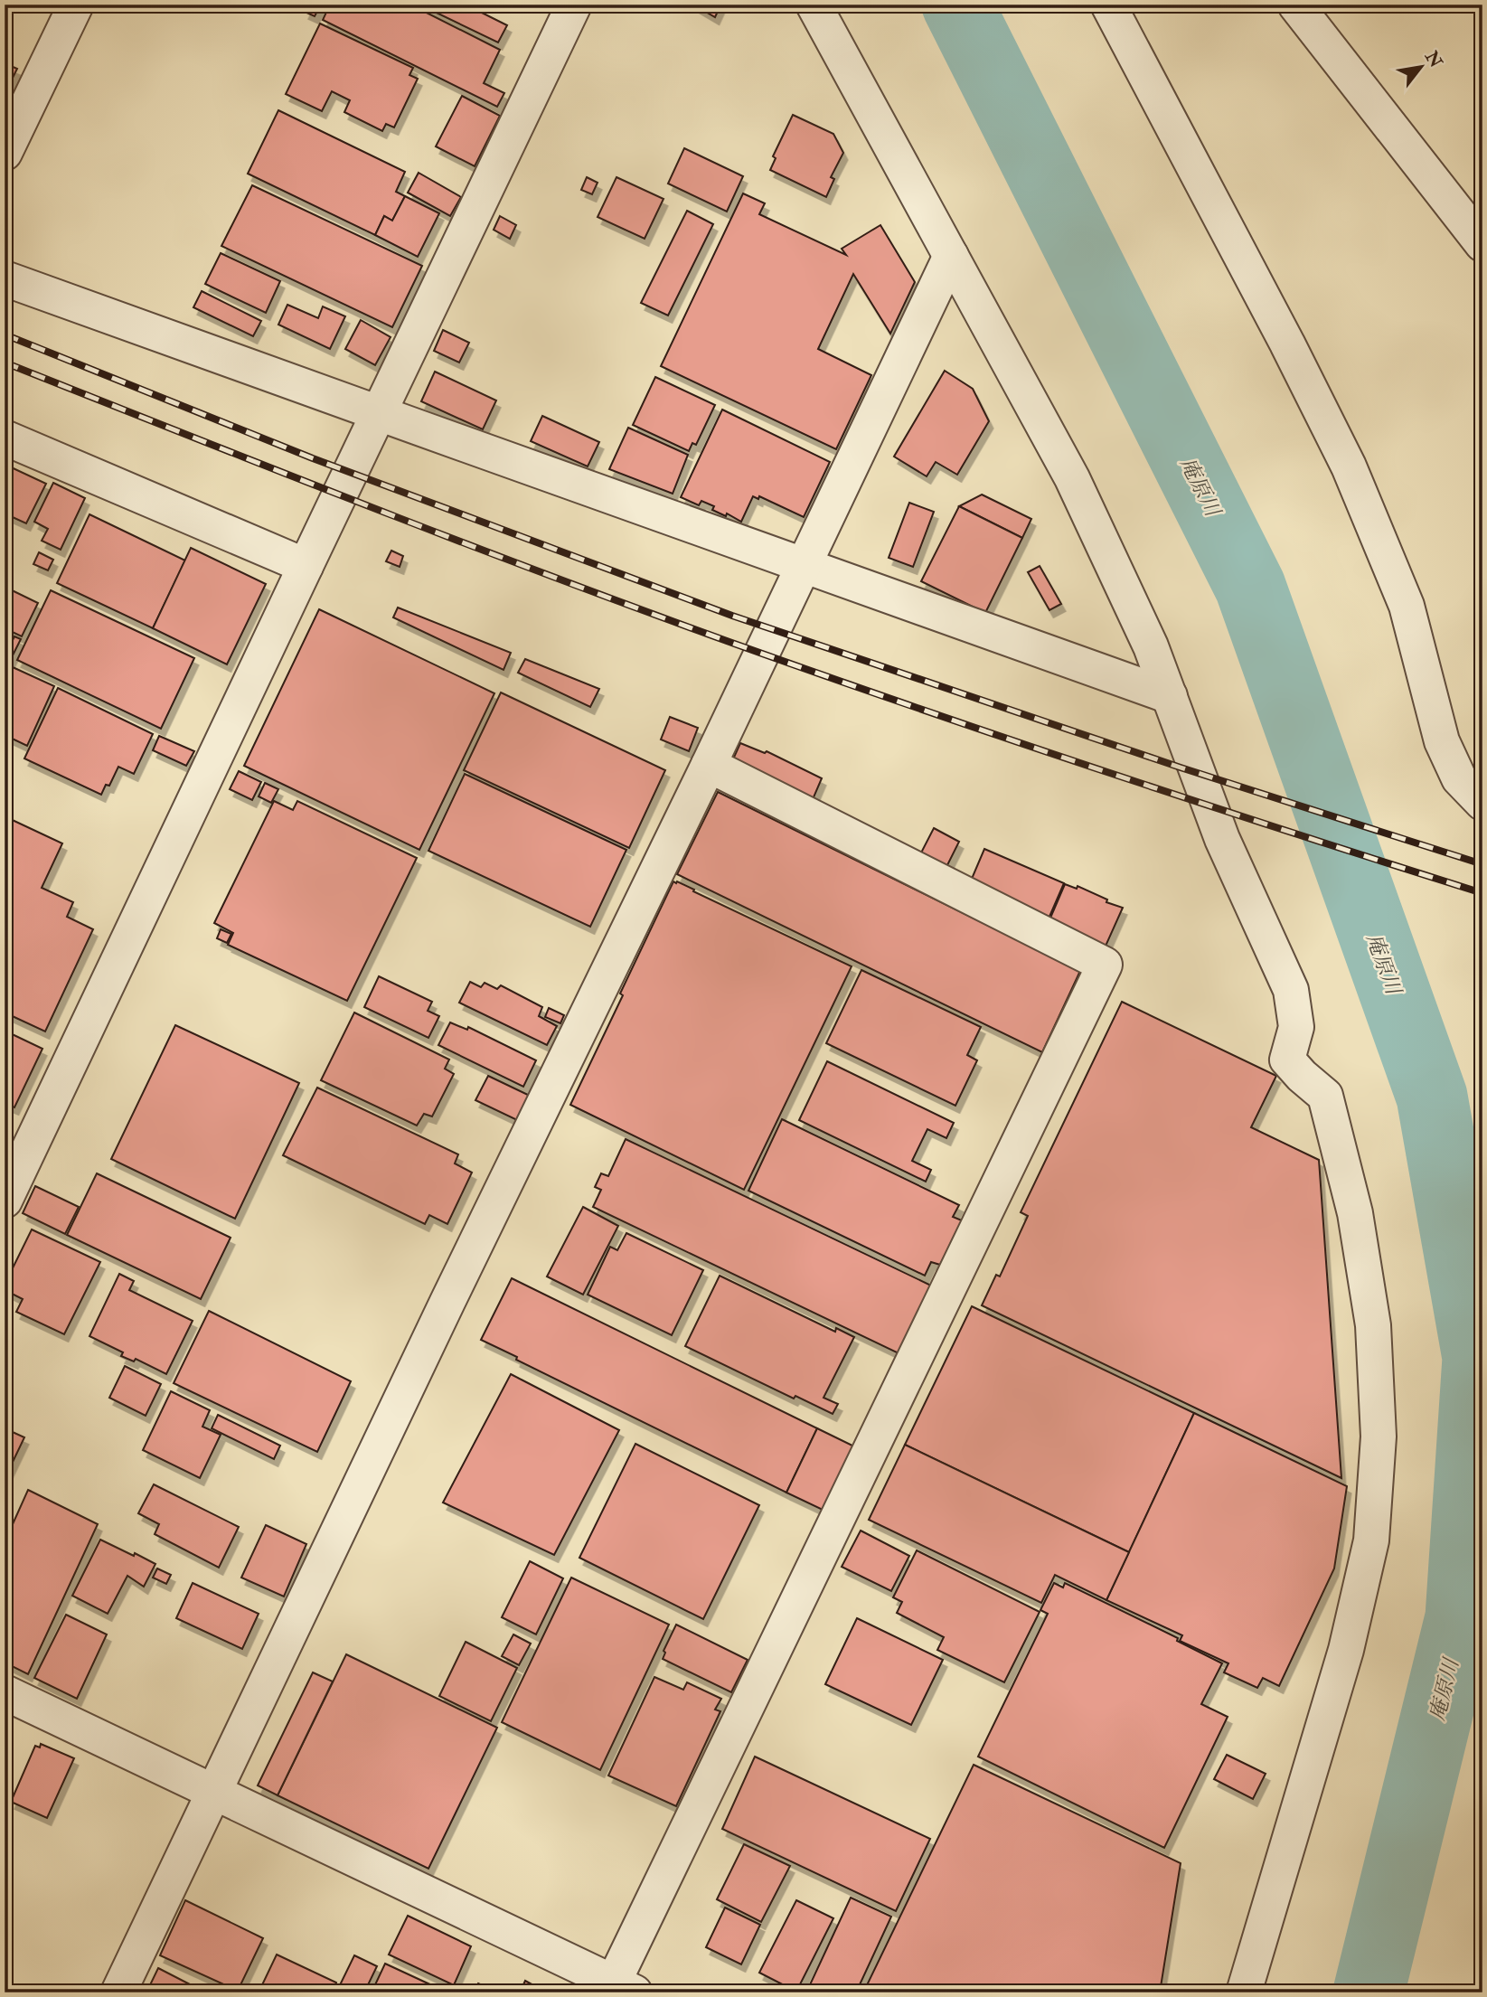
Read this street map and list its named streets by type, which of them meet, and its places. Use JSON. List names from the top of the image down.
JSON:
{
  "water": ["庵原川"],
  "north": "top right"
}
